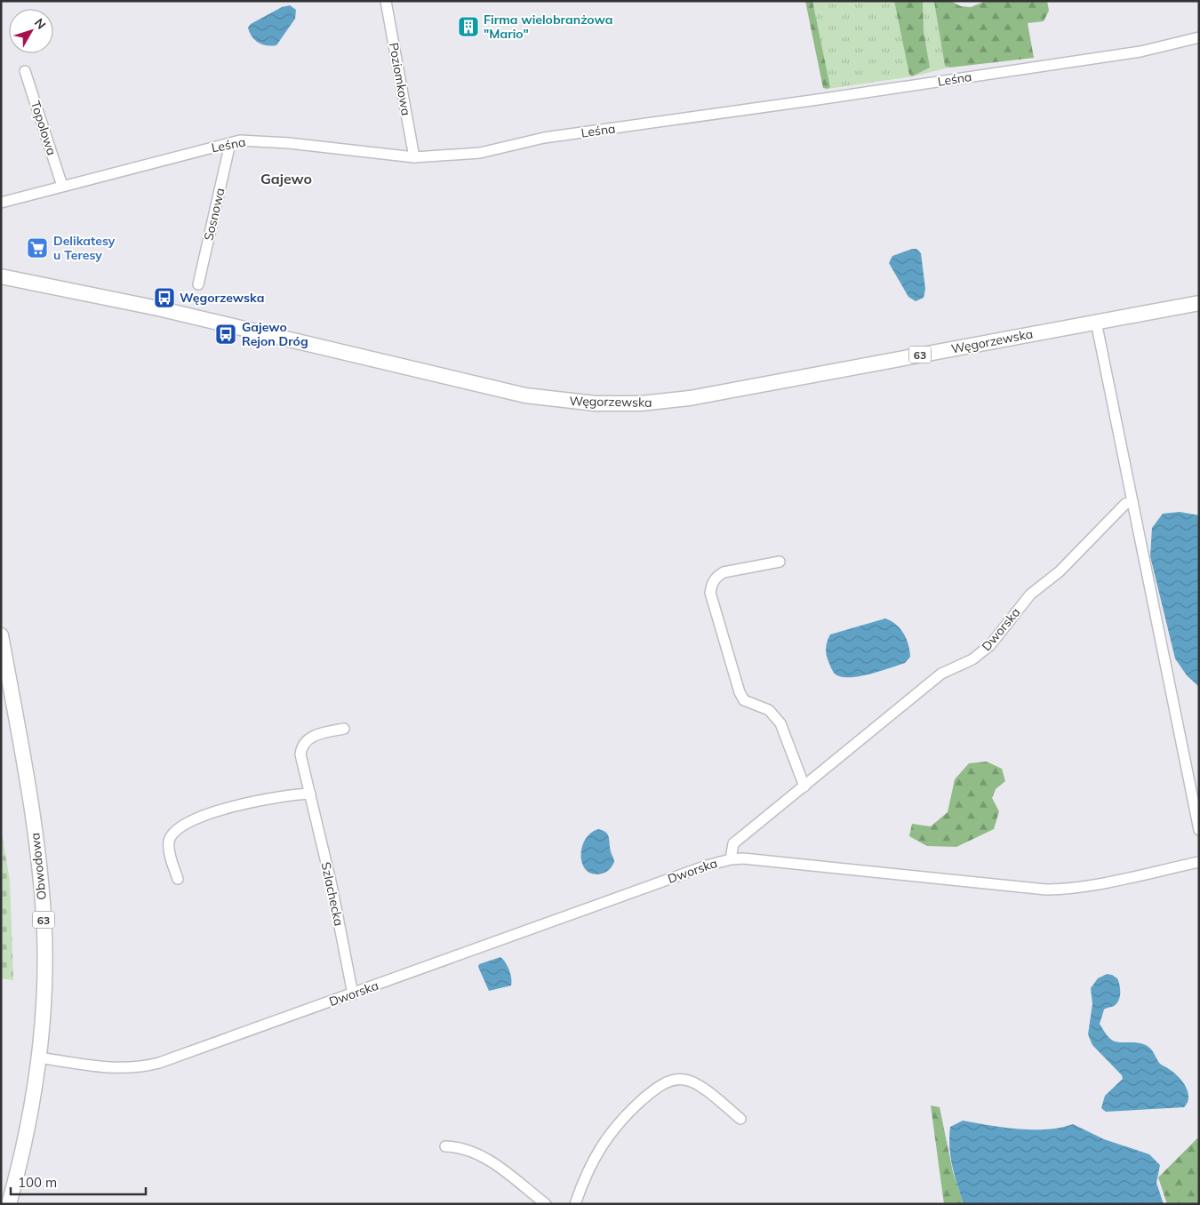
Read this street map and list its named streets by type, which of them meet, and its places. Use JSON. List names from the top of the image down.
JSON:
{
  "streets": {
    "main road": ["Węgorzewska", "63", "Obwodowa"],
    "street": [
      "Poziomkowa",
      "Leśna",
      "Topolowa",
      "Sosnowa",
      "Dworska",
      "Szlachecka"
    ]
  },
  "crossings": [
    ["Poziomkowa", "Leśna"],
    ["Leśna", "Topolowa"],
    ["Leśna", "Sosnowa"],
    ["Dworska", "Obwodowa"],
    ["Dworska", "Szlachecka"]
  ],
  "districts": ["Gajewo"],
  "places": {
    "building": ["Firma wielobranżowa \"Mario\""],
    "supermarket": ["Delikatesy u Teresy"],
    "bus stop": ["Węgorzewska", "Gajewo Rejon Dróg"]
  },
  "scale_bar": "100 m",
  "north": "top right"
}
